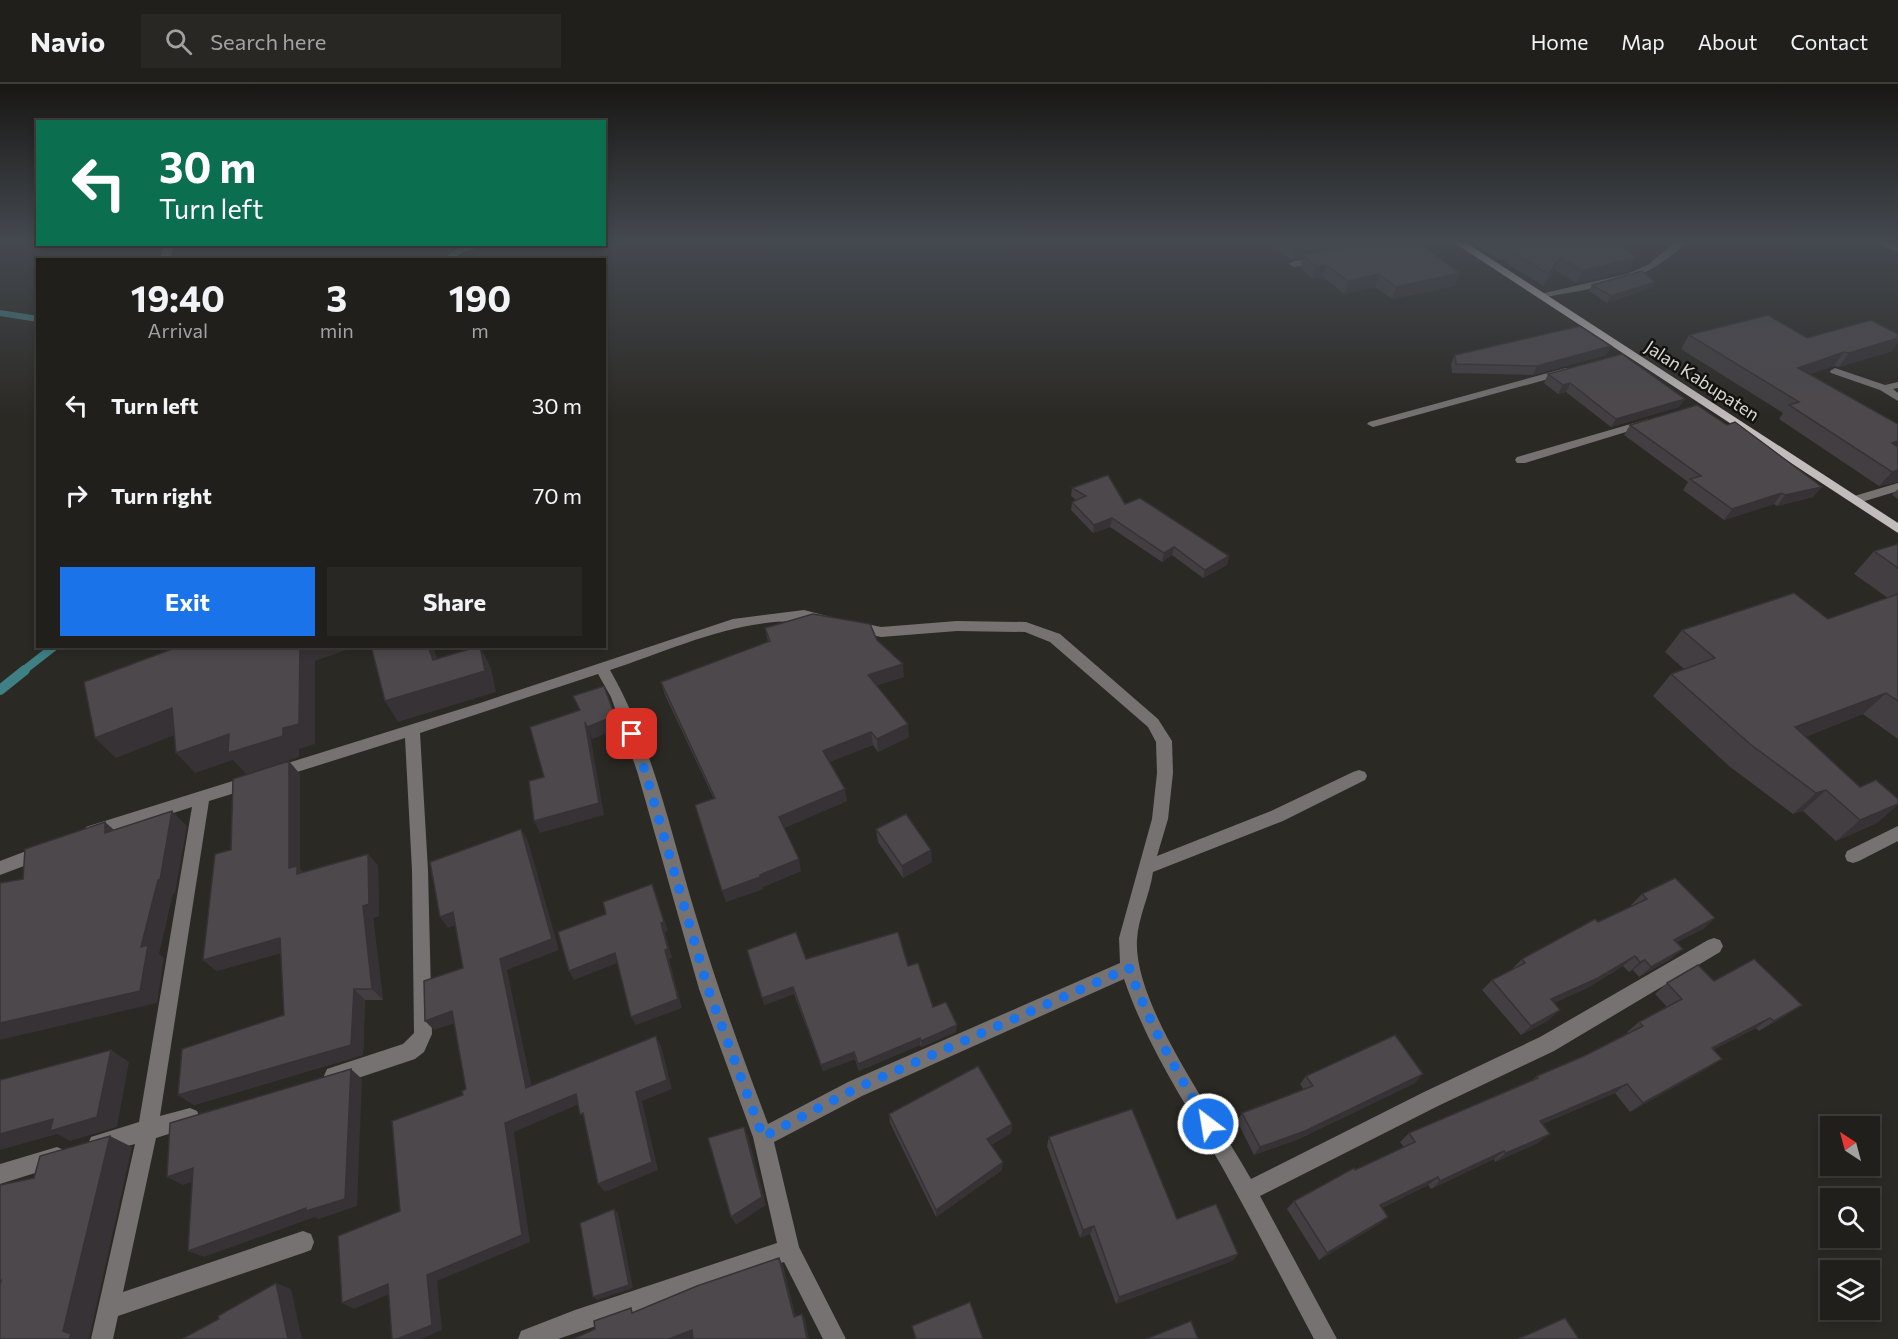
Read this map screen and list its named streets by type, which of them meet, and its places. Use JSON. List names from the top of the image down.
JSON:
{
  "streets": {
    "main road": ["Jalan Kabupaten"]
  },
  "north": "top left",
  "page": {
    "header": "Navio",
    "search": "Search here",
    "nav": [
      "Home",
      "Map",
      "About",
      "Contact"
    ],
    "turn": ["30 m", "Turn left"],
    "eta": [
      "19:40",
      "Arrival",
      "3",
      "min",
      "190",
      "m"
    ],
    "list": [
      {
        "name": "Turn left",
        "value": "30 m"
      },
      {
        "name": "Turn right",
        "value": "70 m"
      }
    ],
    "buttons": ["Exit", "Share"]
  }
}
